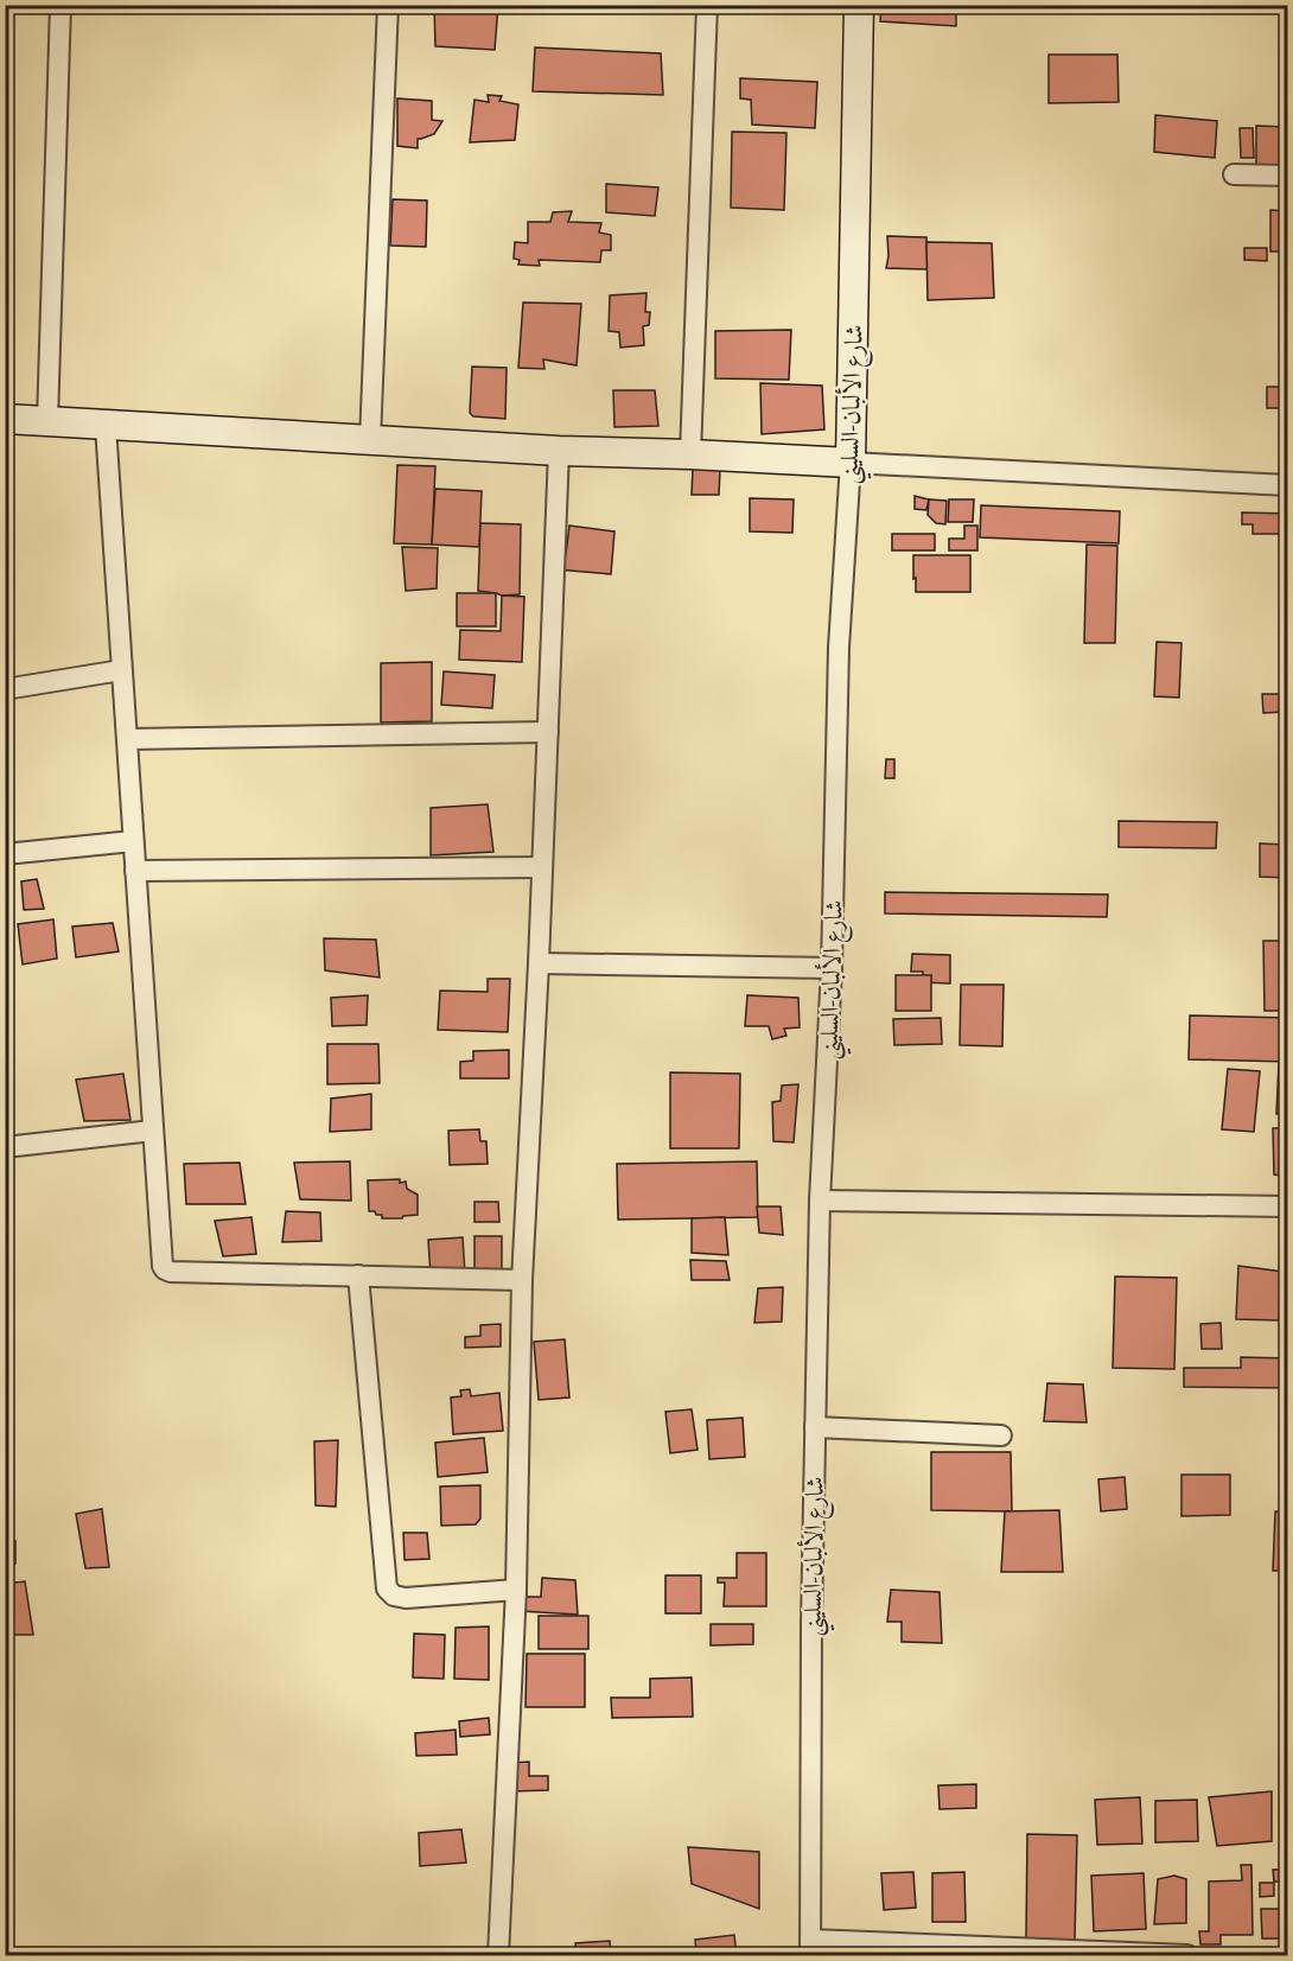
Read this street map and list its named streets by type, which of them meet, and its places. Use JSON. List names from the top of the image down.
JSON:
{
  "streets": {
    "street": ["شارع الألبان-السليني"]
  }
}
